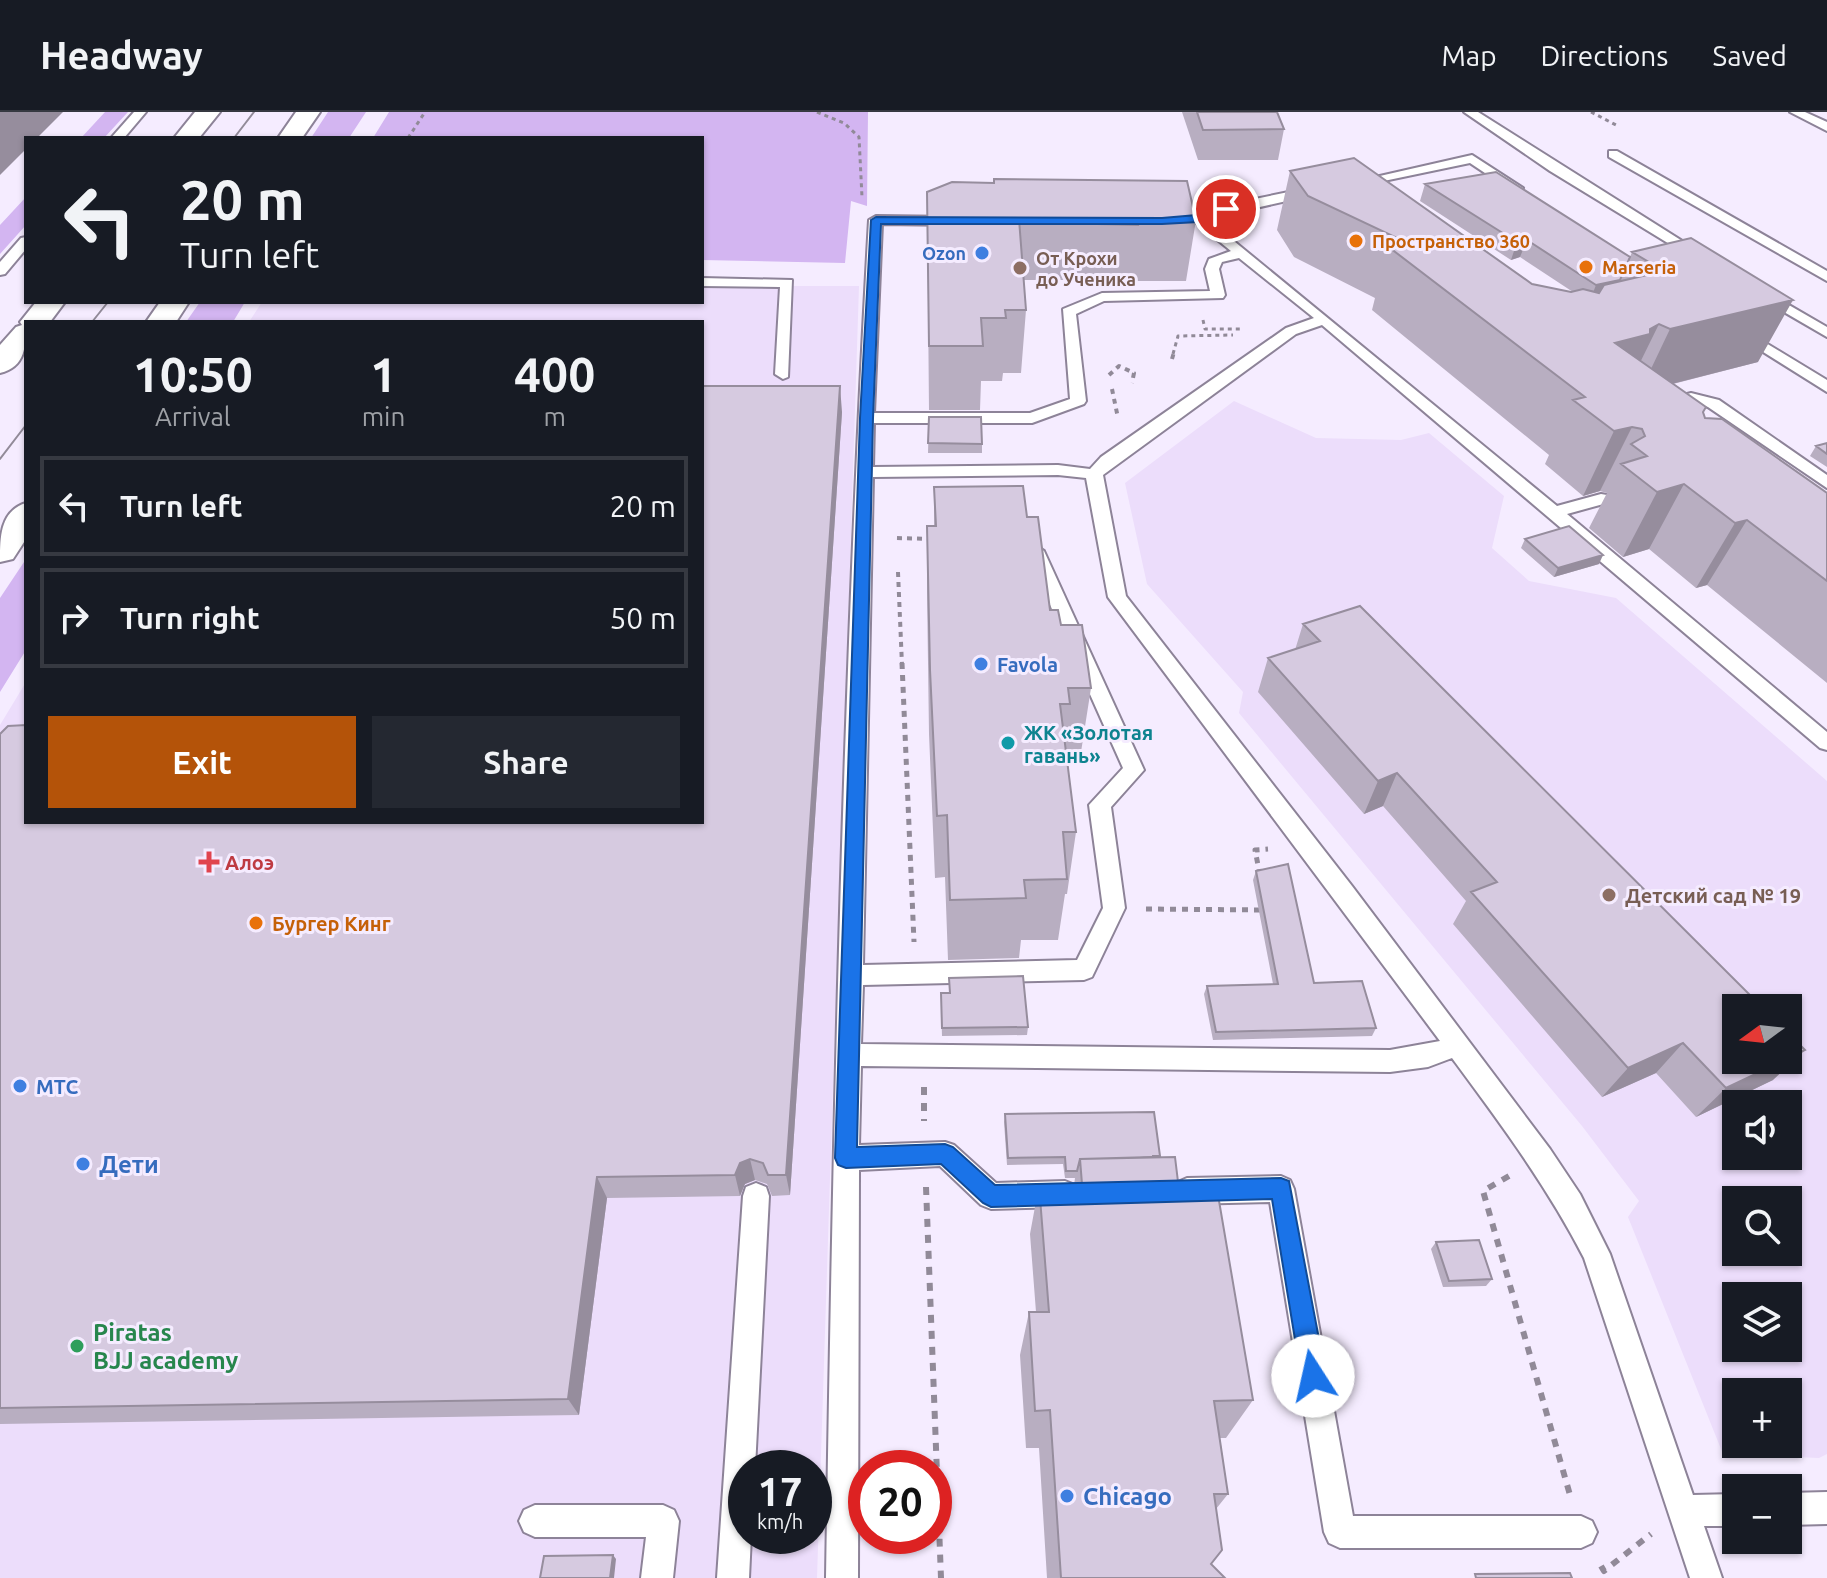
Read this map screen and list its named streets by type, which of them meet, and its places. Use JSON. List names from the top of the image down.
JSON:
{
  "places": {
    "other": [
      "Пространство 360",
      "Ozon",
      "Marseria",
      "От Крохи до Ученика",
      "Favola",
      "ЖК «Золотая гавань»",
      "Детский сад № 19",
      "Бургер Кинг",
      "МТС",
      "Дети",
      "Piratas BJJ academy",
      "Chicago"
    ],
    "health": ["Алоэ"]
  },
  "north": "left",
  "page": {
    "header": "Headway",
    "nav": ["Map", "Directions", "Saved"],
    "turn": ["20 m", "Turn left"],
    "eta": [
      "10:50",
      "Arrival",
      "1",
      "min",
      "400",
      "m"
    ],
    "list": [
      {
        "name": "Turn left",
        "value": "20 m"
      },
      {
        "name": "Turn right",
        "value": "50 m"
      }
    ],
    "buttons": ["Exit", "Share"],
    "map_buttons": ["+", "−"],
    "speed": "17 km/h",
    "limit": "20"
  }
}
